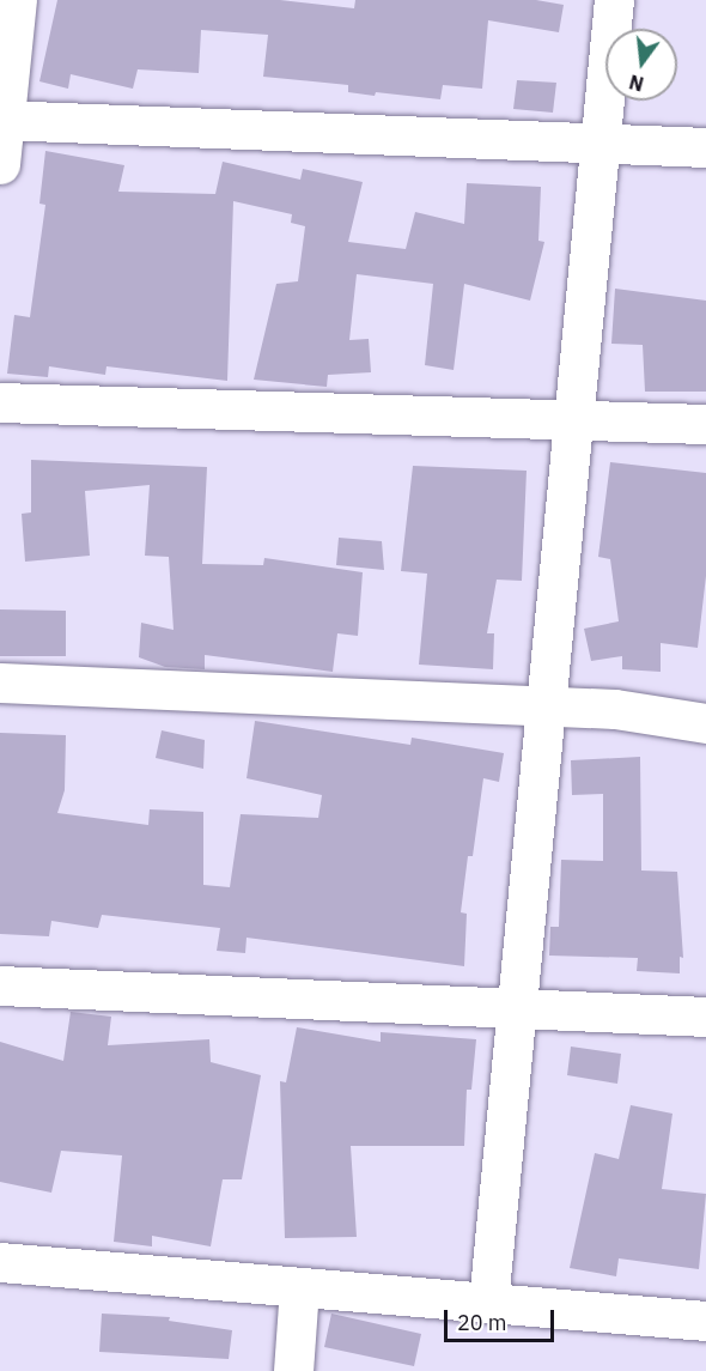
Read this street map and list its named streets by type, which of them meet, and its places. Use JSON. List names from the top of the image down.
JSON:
{
  "scale_bar": "20 m",
  "north": "bottom"
}
